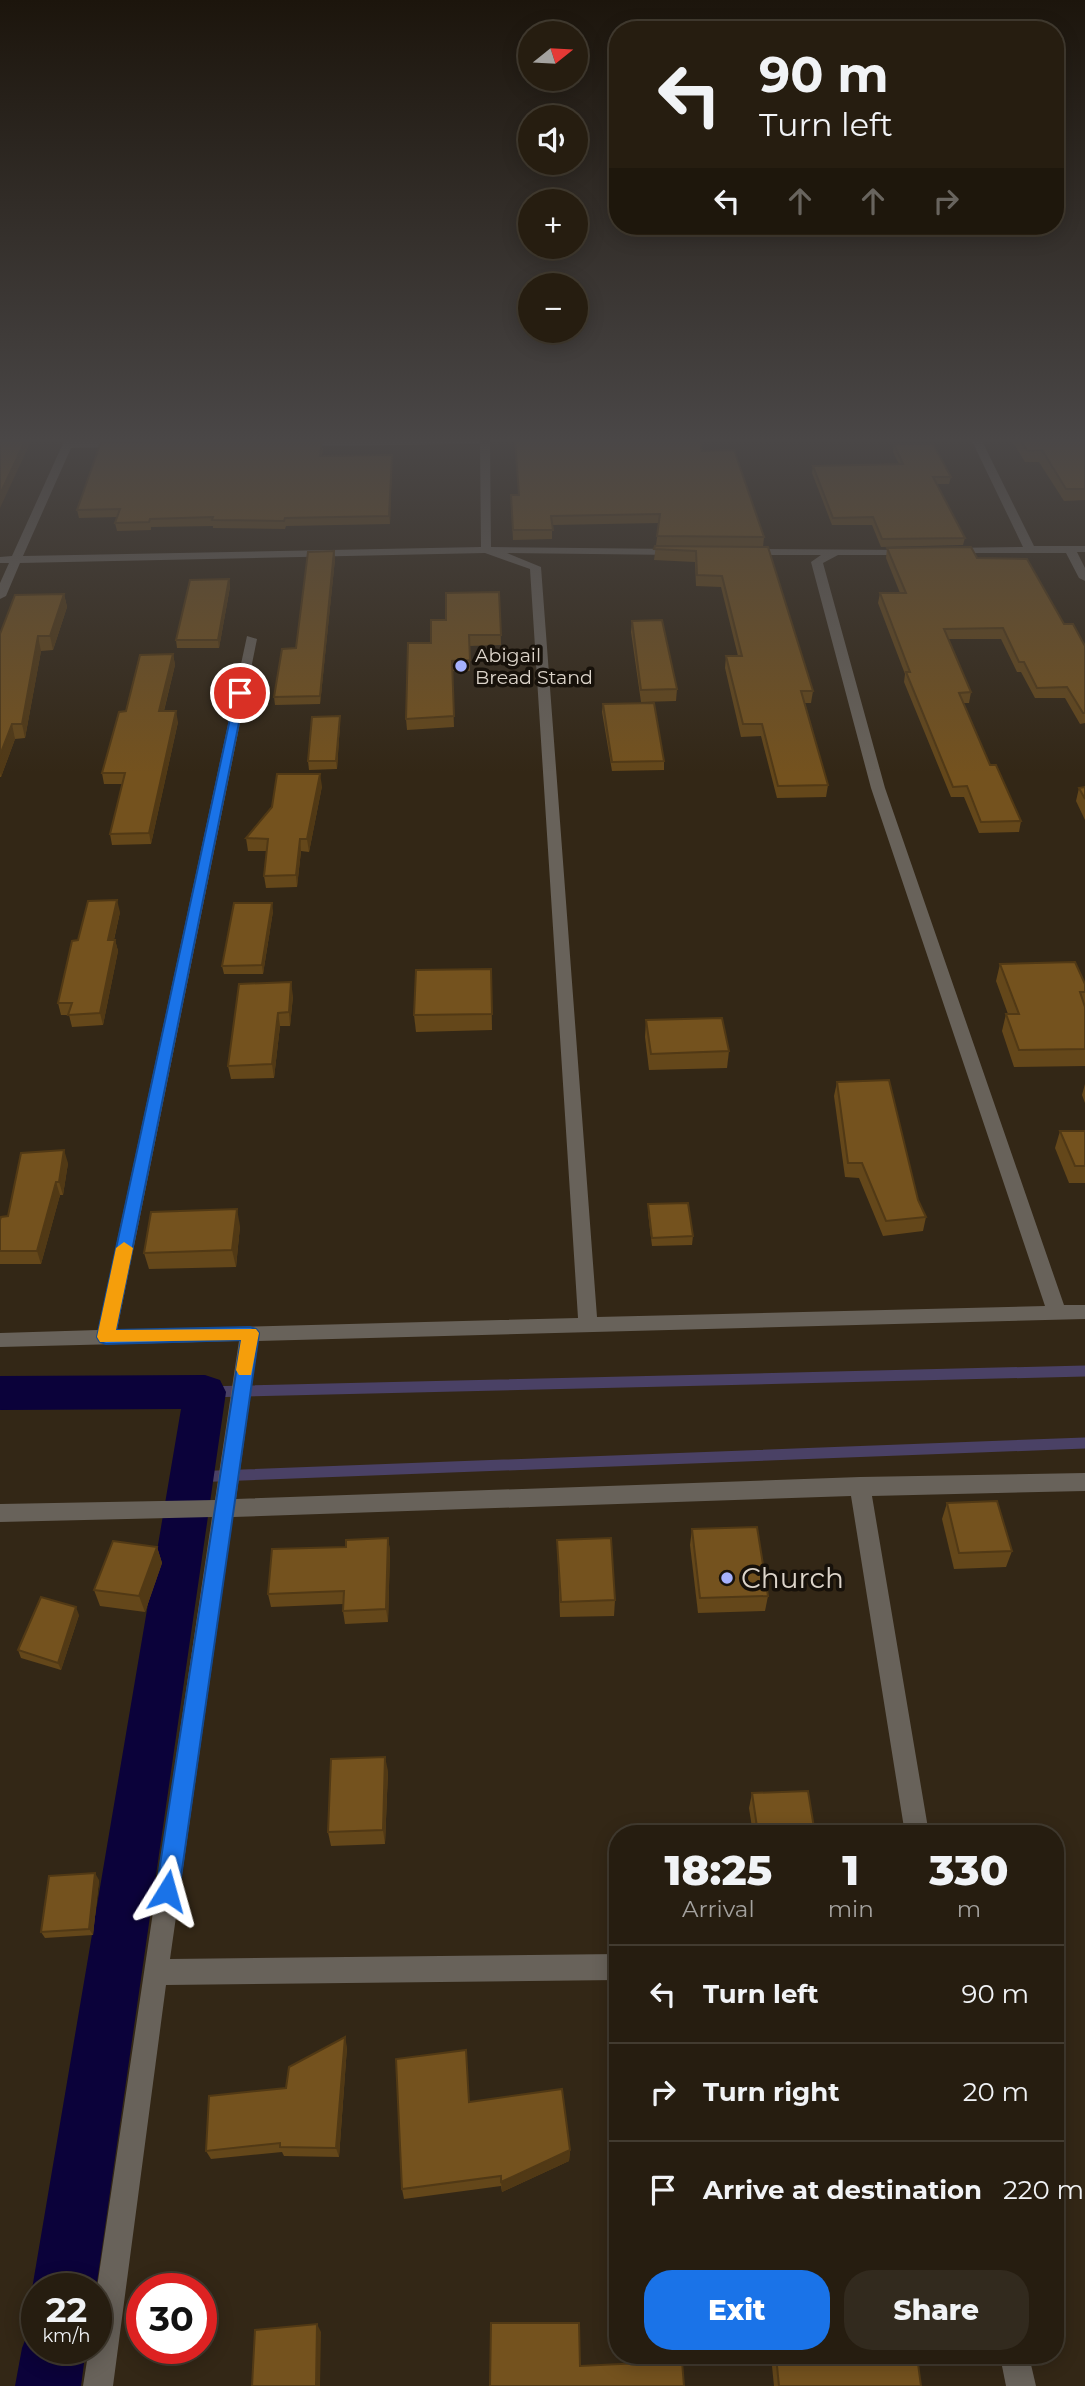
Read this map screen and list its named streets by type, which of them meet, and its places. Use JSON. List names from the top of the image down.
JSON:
{
  "places": ["Abigail Bread Stand", "Church"],
  "north": "right",
  "page": {
    "map_buttons": ["+", "−"],
    "turn": ["90 m", "Turn left"],
    "eta": [
      "18:25",
      "Arrival",
      "1",
      "min",
      "330",
      "m"
    ],
    "list": [
      {
        "name": "Turn left",
        "value": "90 m"
      },
      {
        "name": "Turn right",
        "value": "20 m"
      },
      {
        "name": "Arrive at destination",
        "value": "220 m"
      }
    ],
    "buttons": ["Exit", "Share"],
    "speed": "22 km/h",
    "limit": "30"
  }
}
